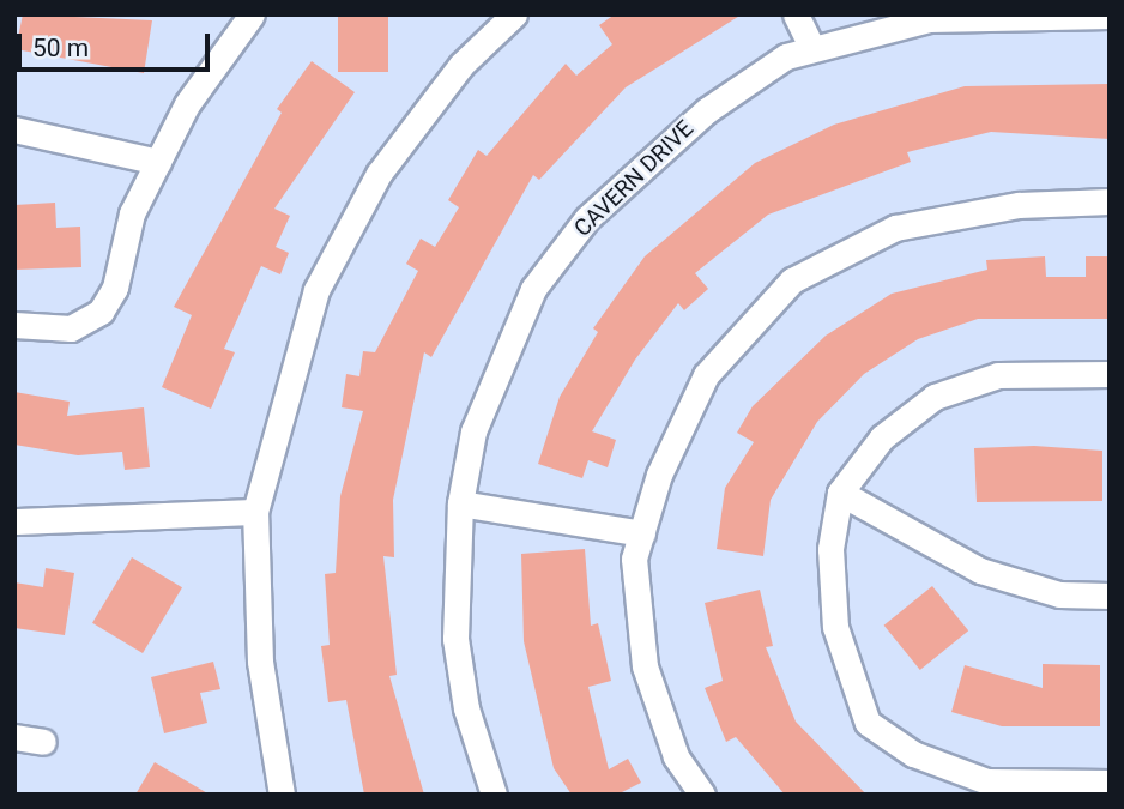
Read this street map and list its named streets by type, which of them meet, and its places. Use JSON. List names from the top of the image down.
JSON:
{
  "streets": {
    "street": ["CAVERN DRIVE"]
  },
  "scale_bar": "50 m"
}
